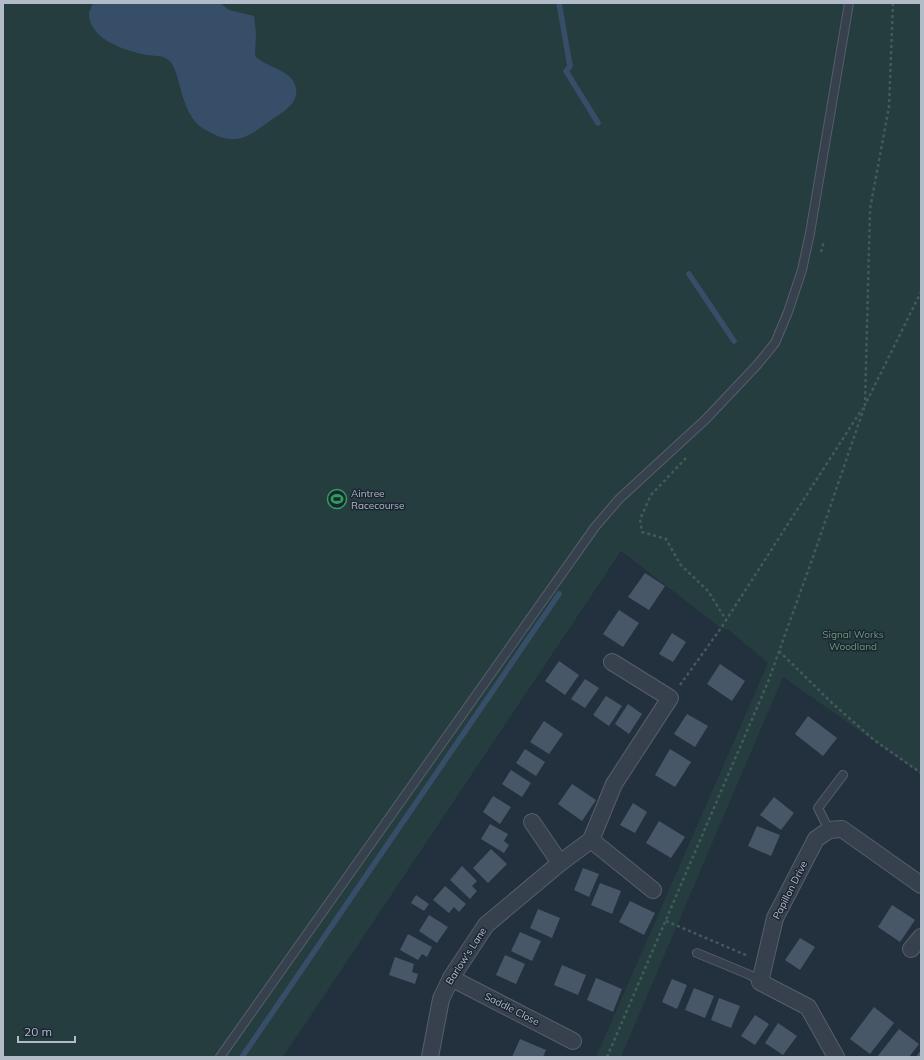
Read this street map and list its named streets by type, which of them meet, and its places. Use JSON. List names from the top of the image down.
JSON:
{
  "streets": {
    "street": ["Papillon Drive", "Barlow's Lane", "Saddle Close"]
  },
  "crossings": [
    ["Barlow's Lane", "Saddle Close"]
  ],
  "parks": ["Signal Works Woodland"],
  "places": {
    "sports": ["Aintree Racecourse"]
  },
  "scale_bar": "20 m"
}
